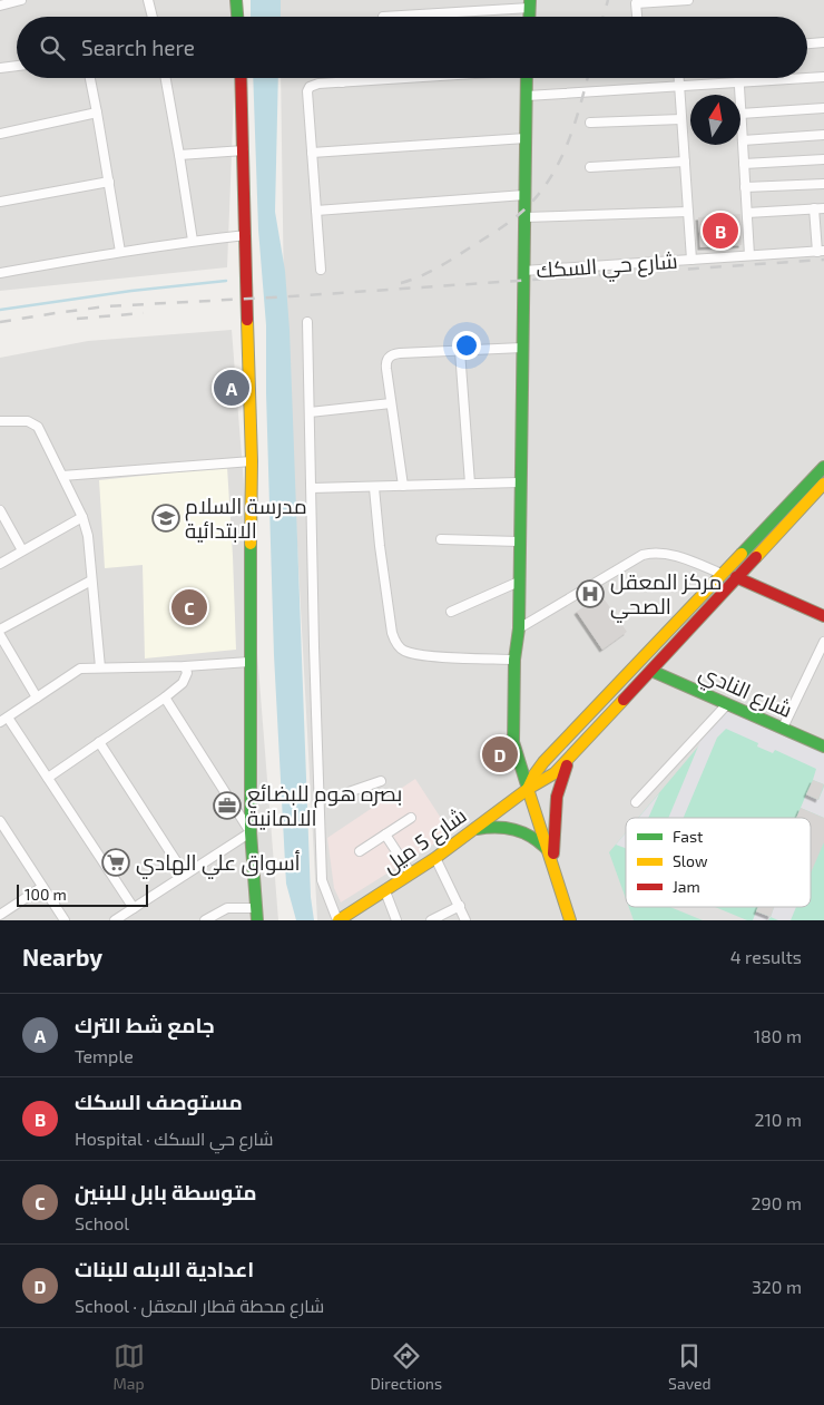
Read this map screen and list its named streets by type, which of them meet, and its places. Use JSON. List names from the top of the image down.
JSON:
{
  "streets": {
    "street": ["شارع حي السكك", "شارع النادي", "شارع 5 ميل"]
  },
  "crossings": [
    ["شارع النادي", "شارع 5 ميل"]
  ],
  "places": {
    "school or university": ["مدرسة السلام الابتدائية"],
    "hospital": ["مركز المعقل الصحي"],
    "office": ["بصره هوم للبضائع الالمانية"],
    "supermarket": ["أسواق علي الهادي"]
  },
  "legend": ["Fast", "Slow", "Jam"],
  "scale_bar": "100 m",
  "north": "top",
  "page": {
    "search": "Search here",
    "pins": [
      "B",
      "A",
      "C",
      "D"
    ],
    "scale": "100 m",
    "heading": ["Nearby", "4 results"],
    "list": [
      {
        "mark": "A",
        "name": "جامع شط الترك",
        "note": "Temple",
        "value": "180 m"
      },
      {
        "mark": "B",
        "name": "مستوصف السكك",
        "note": "Hospital · شارع حي السكك",
        "value": "210 m"
      },
      {
        "mark": "C",
        "name": "متوسطة بابل للبنين",
        "note": "School",
        "value": "290 m"
      },
      {
        "mark": "D",
        "name": "اعدادية الابله للبنات",
        "note": "School · شارع محطة قطار المعقل",
        "value": "320 m"
      }
    ],
    "nav": ["Map", "Directions", "Saved"]
  }
}
